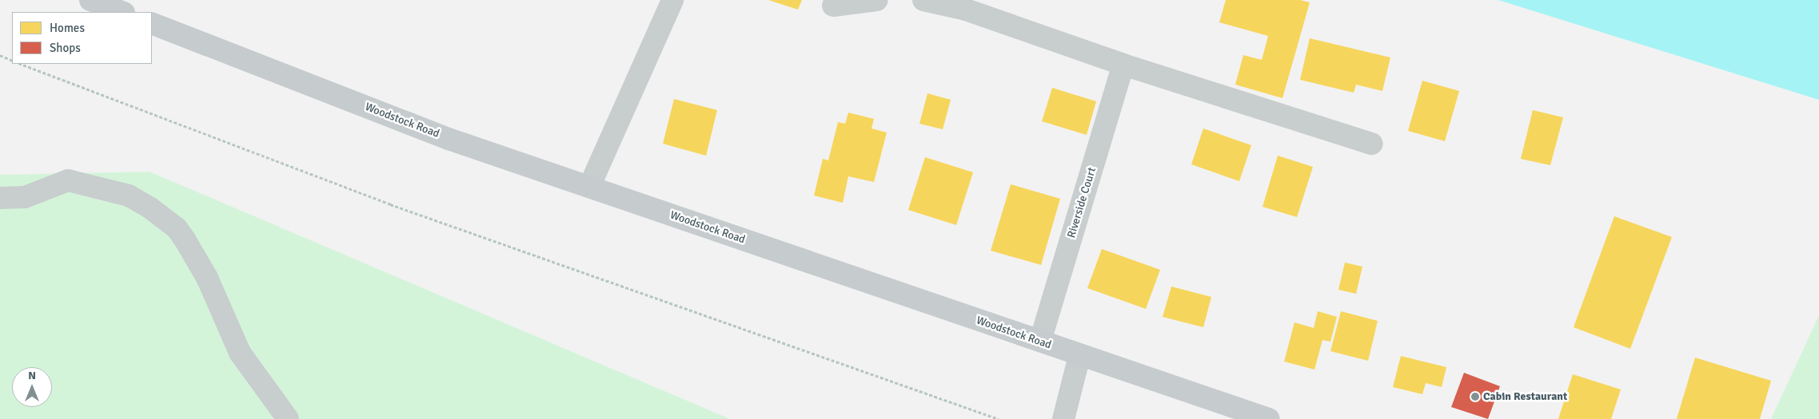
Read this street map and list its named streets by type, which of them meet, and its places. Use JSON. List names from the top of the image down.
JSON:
{
  "streets": {
    "main road": ["Woodstock Road"],
    "street": ["Riverside Court"]
  },
  "crossings": [
    ["Woodstock Road", "Riverside Court"]
  ],
  "places": ["Cabin Restaurant"],
  "legend": ["Homes", "Shops"],
  "north": "top"
}
